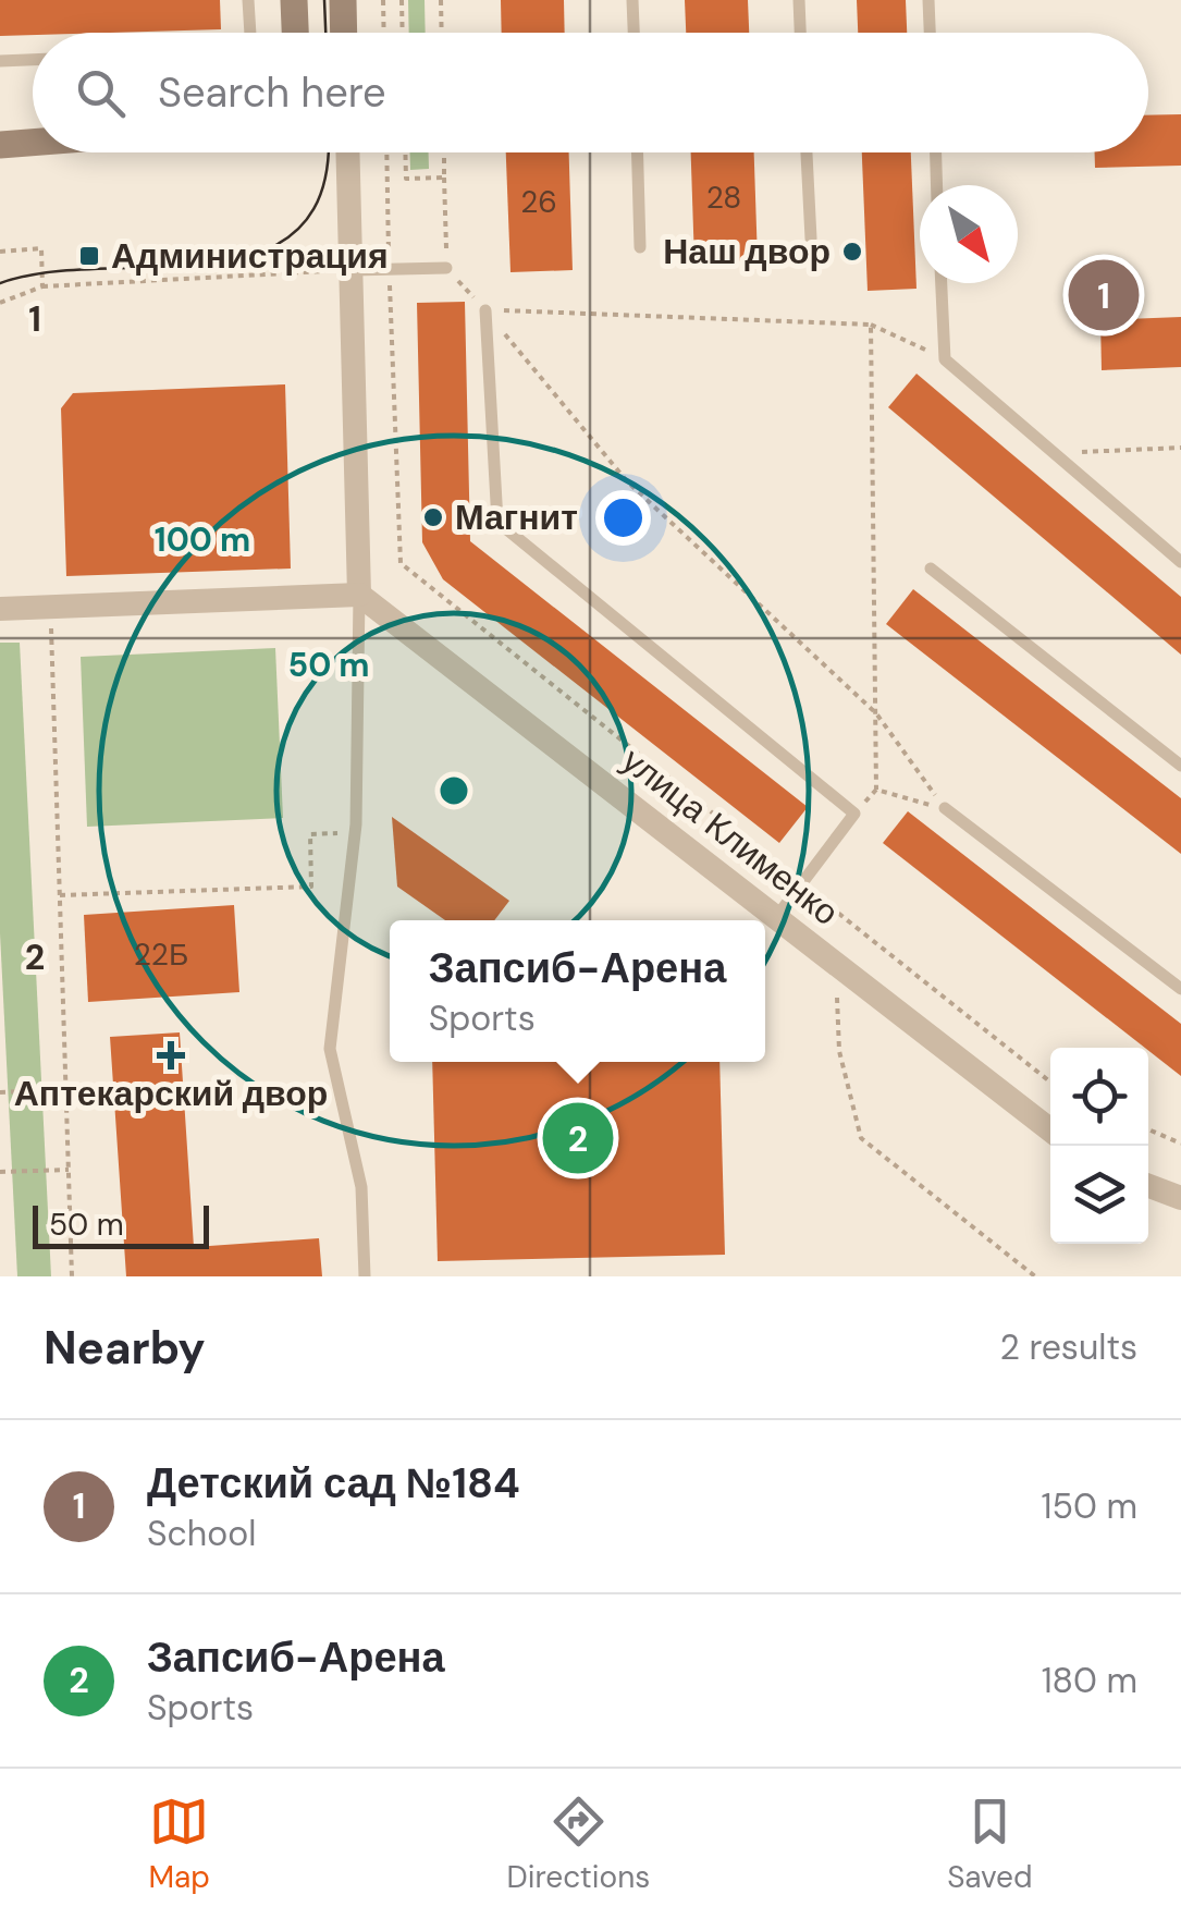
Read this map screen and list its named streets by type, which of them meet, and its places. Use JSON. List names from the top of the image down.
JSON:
{
  "streets": {
    "street": ["улица Клименко"]
  },
  "places": {
    "other": ["Наш двор", "Магнит"],
    "transit": ["Администрация"],
    "health": ["Аптекарский двор"]
  },
  "house_numbers": ["28", "26", "22Б"],
  "scale_bar": "50 m",
  "north": "bottom right",
  "page": {
    "search": "Search here",
    "pins": ["1", "2"],
    "popup": ["Запсиб-Арена", "Sports"],
    "scale": "50 m",
    "heading": ["Nearby", "2 results"],
    "list": [
      {
        "mark": "1",
        "name": "Детский сад №184",
        "note": "School",
        "value": "150 m"
      },
      {
        "mark": "2",
        "name": "Запсиб-Арена",
        "note": "Sports",
        "value": "180 m"
      }
    ],
    "nav": ["Map", "Directions", "Saved"]
  },
  "grid": {
    "rows": ["1", "2"]
  },
  "rings": ["100 m", "50 m"]
}
